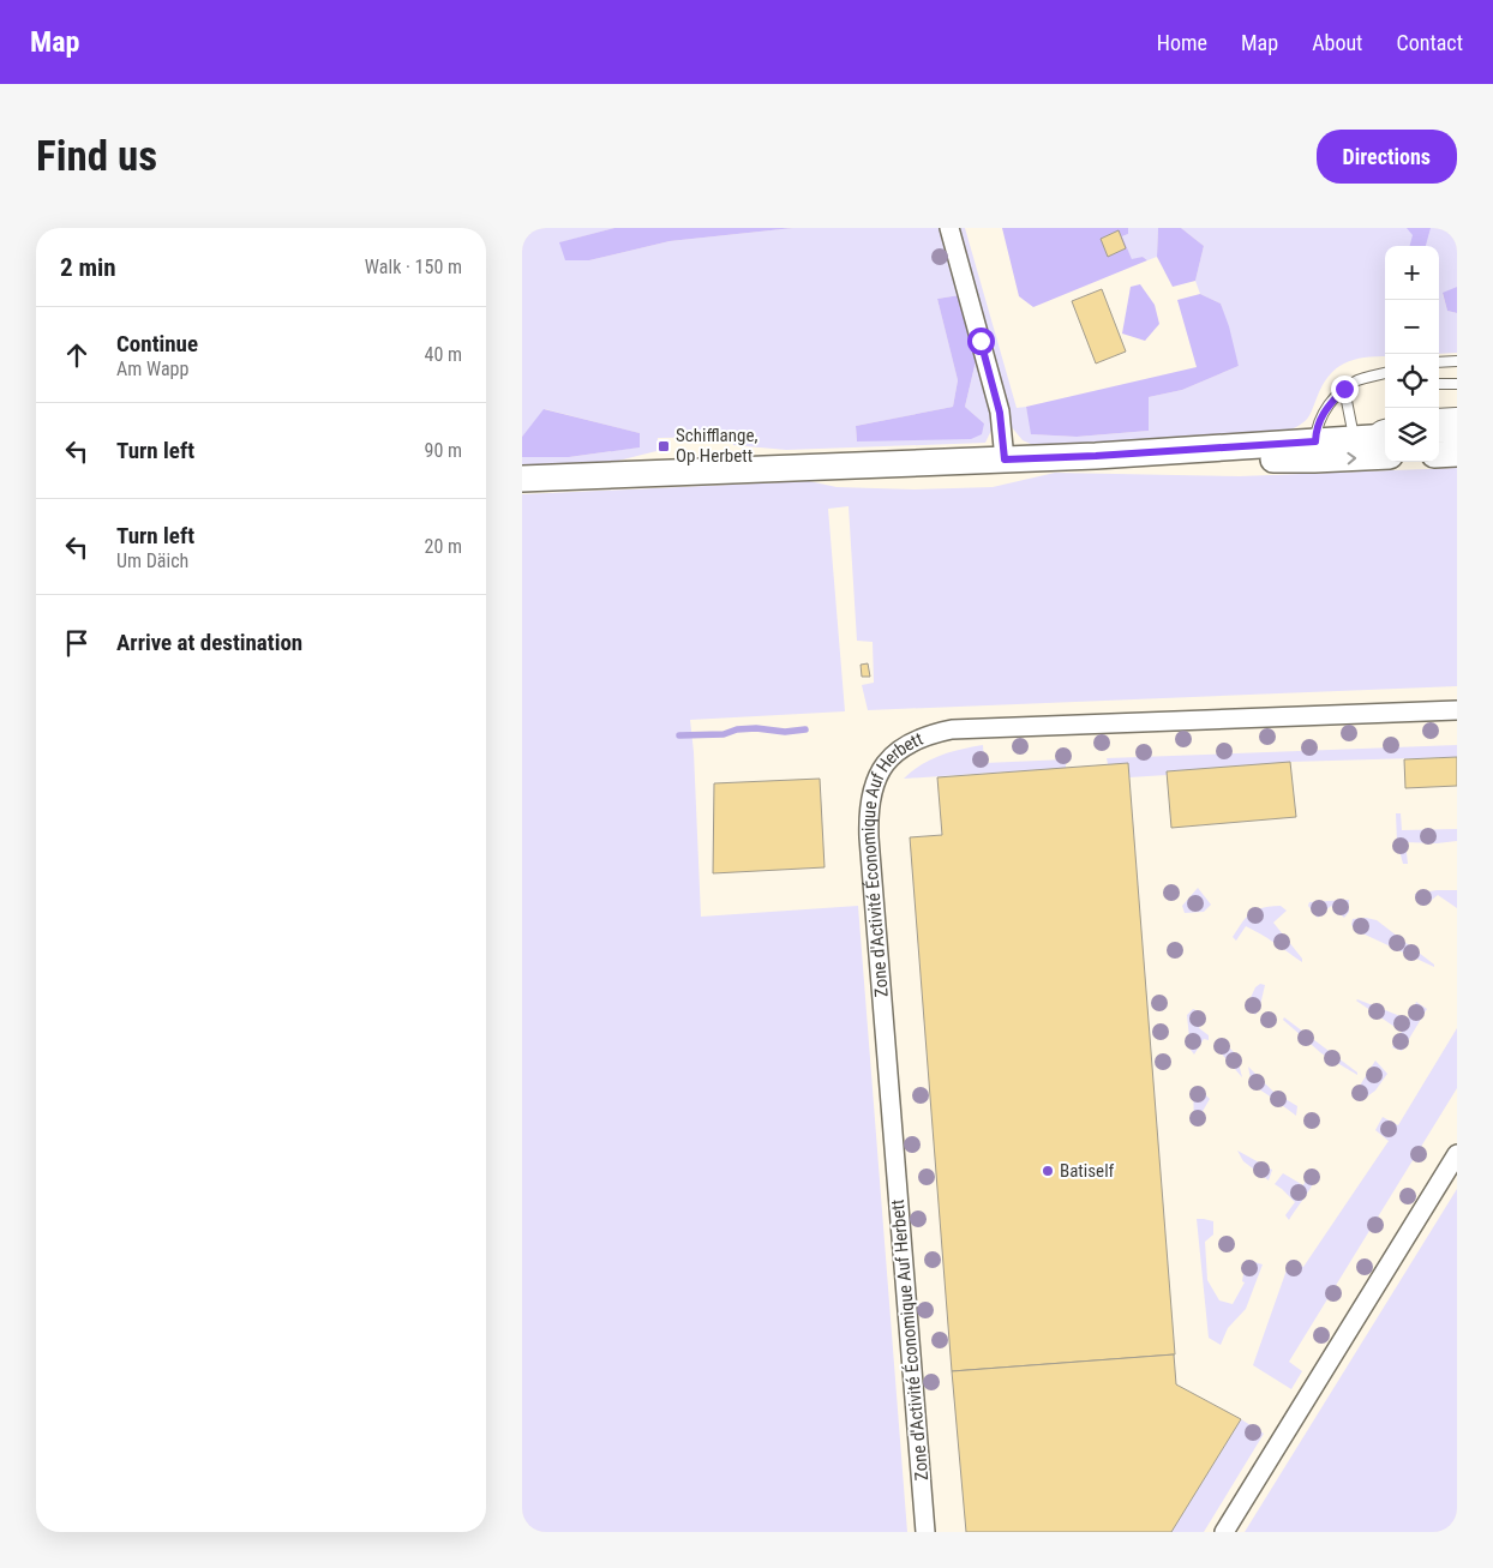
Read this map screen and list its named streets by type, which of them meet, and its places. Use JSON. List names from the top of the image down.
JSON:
{
  "streets": {
    "street": ["Zone d'Activité Économique Auf Herbett"]
  },
  "places": {
    "transit": ["Schifflange, Op Herbett"],
    "other": ["Batiself"]
  },
  "page": {
    "header": "Map",
    "nav": [
      "Home",
      "Map",
      "About",
      "Contact"
    ],
    "buttons": "Directions",
    "title": "Find us",
    "heading": ["2 min", "Walk · 150 m"],
    "map_buttons": ["+", "−"],
    "list": [
      ["Continue", "Am Wapp", "40 m"],
      ["Turn left", "90 m"],
      ["Turn left", "Um Däich", "20 m"],
      "Arrive at destination"
    ]
  }
}
